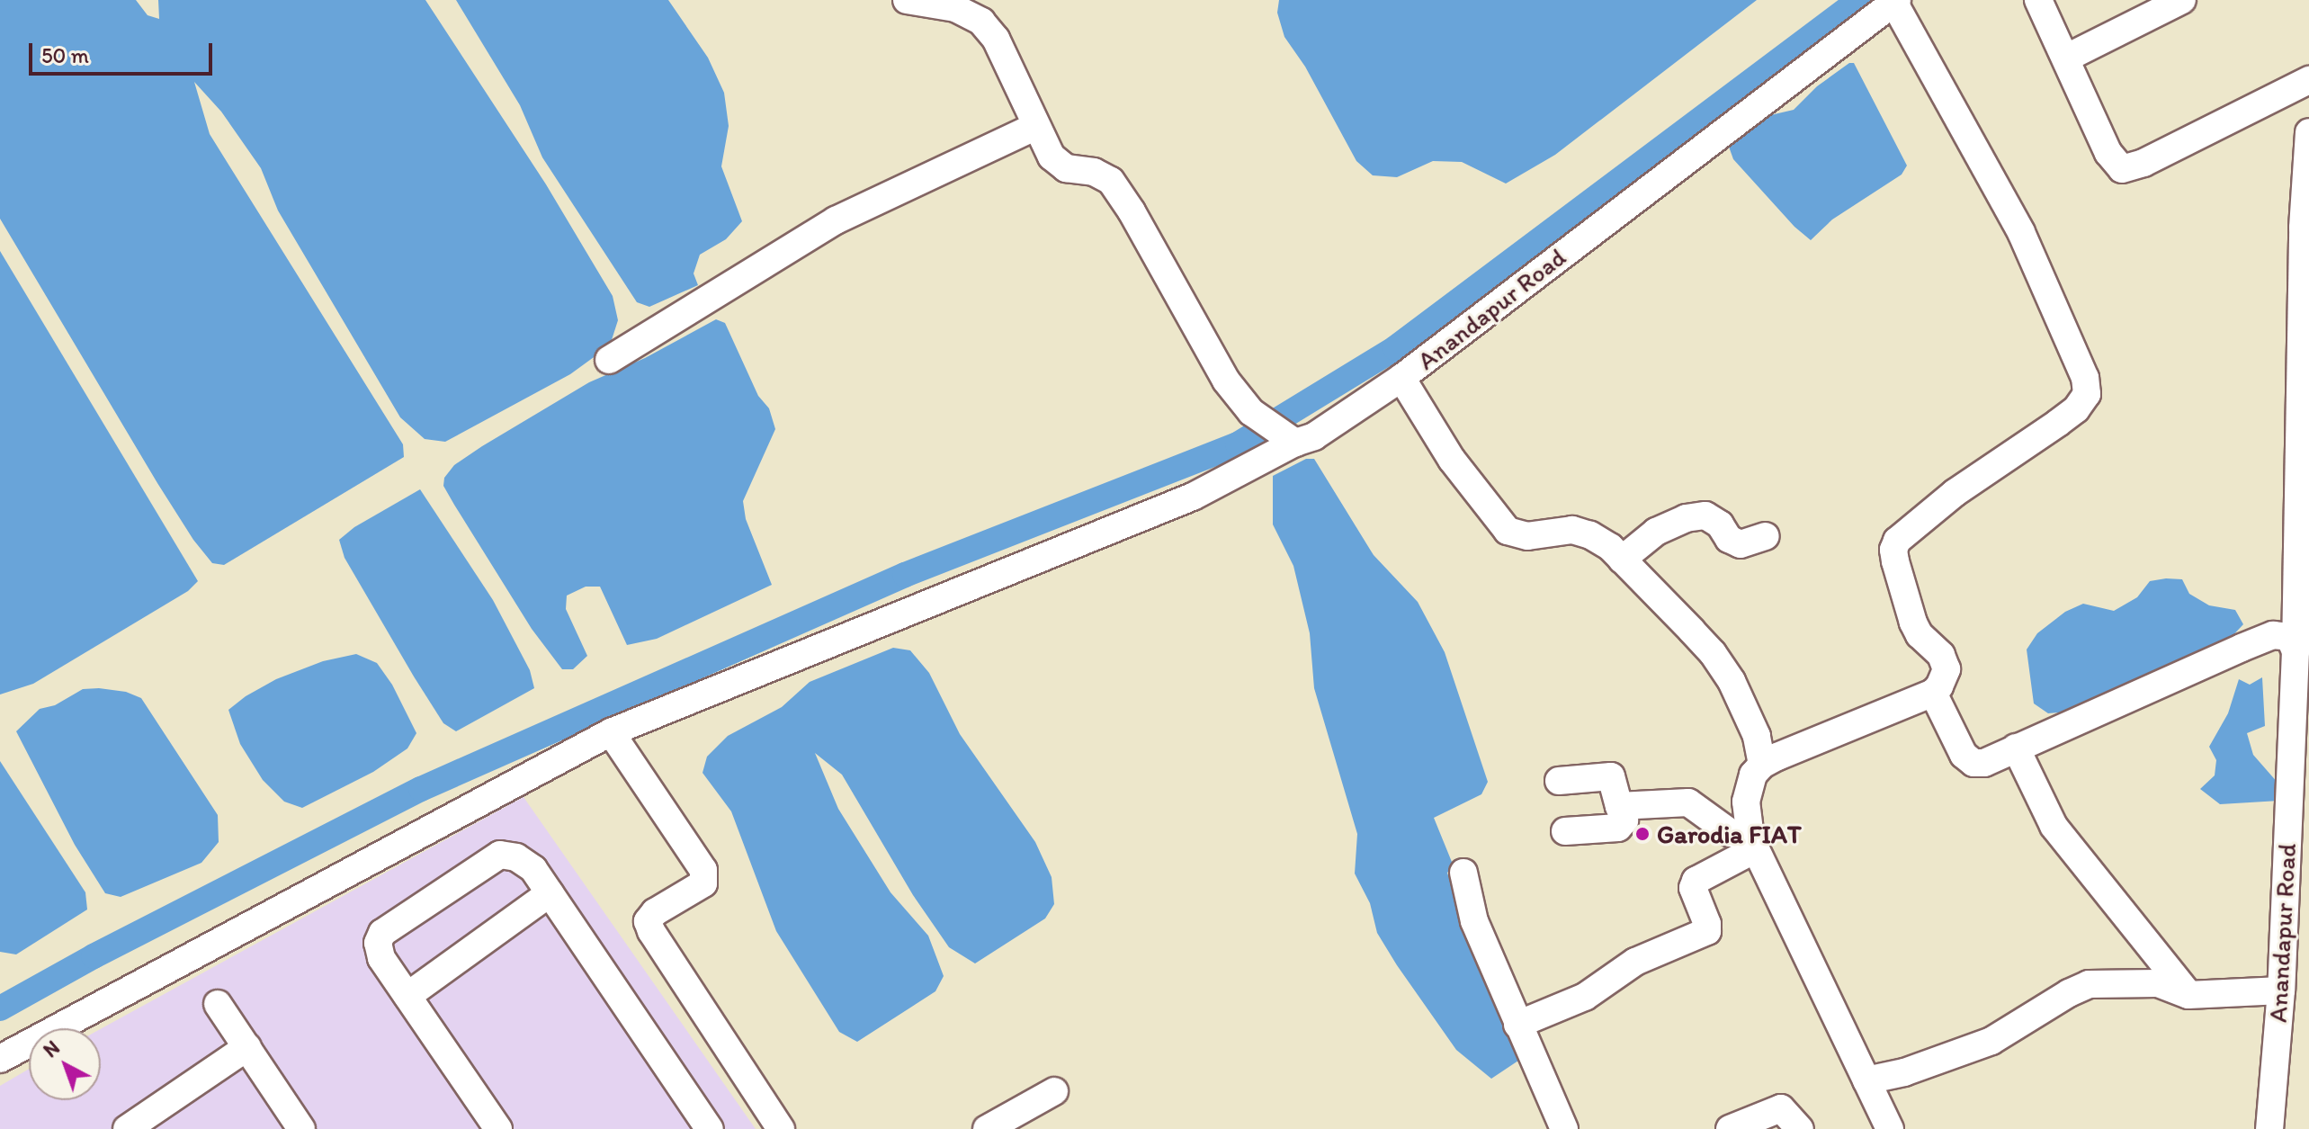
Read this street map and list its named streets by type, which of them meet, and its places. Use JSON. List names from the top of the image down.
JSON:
{
  "streets": {
    "street": ["Anandapur Road"]
  },
  "places": ["Garodia FIAT"],
  "scale_bar": "50 m",
  "north": "top left"
}
